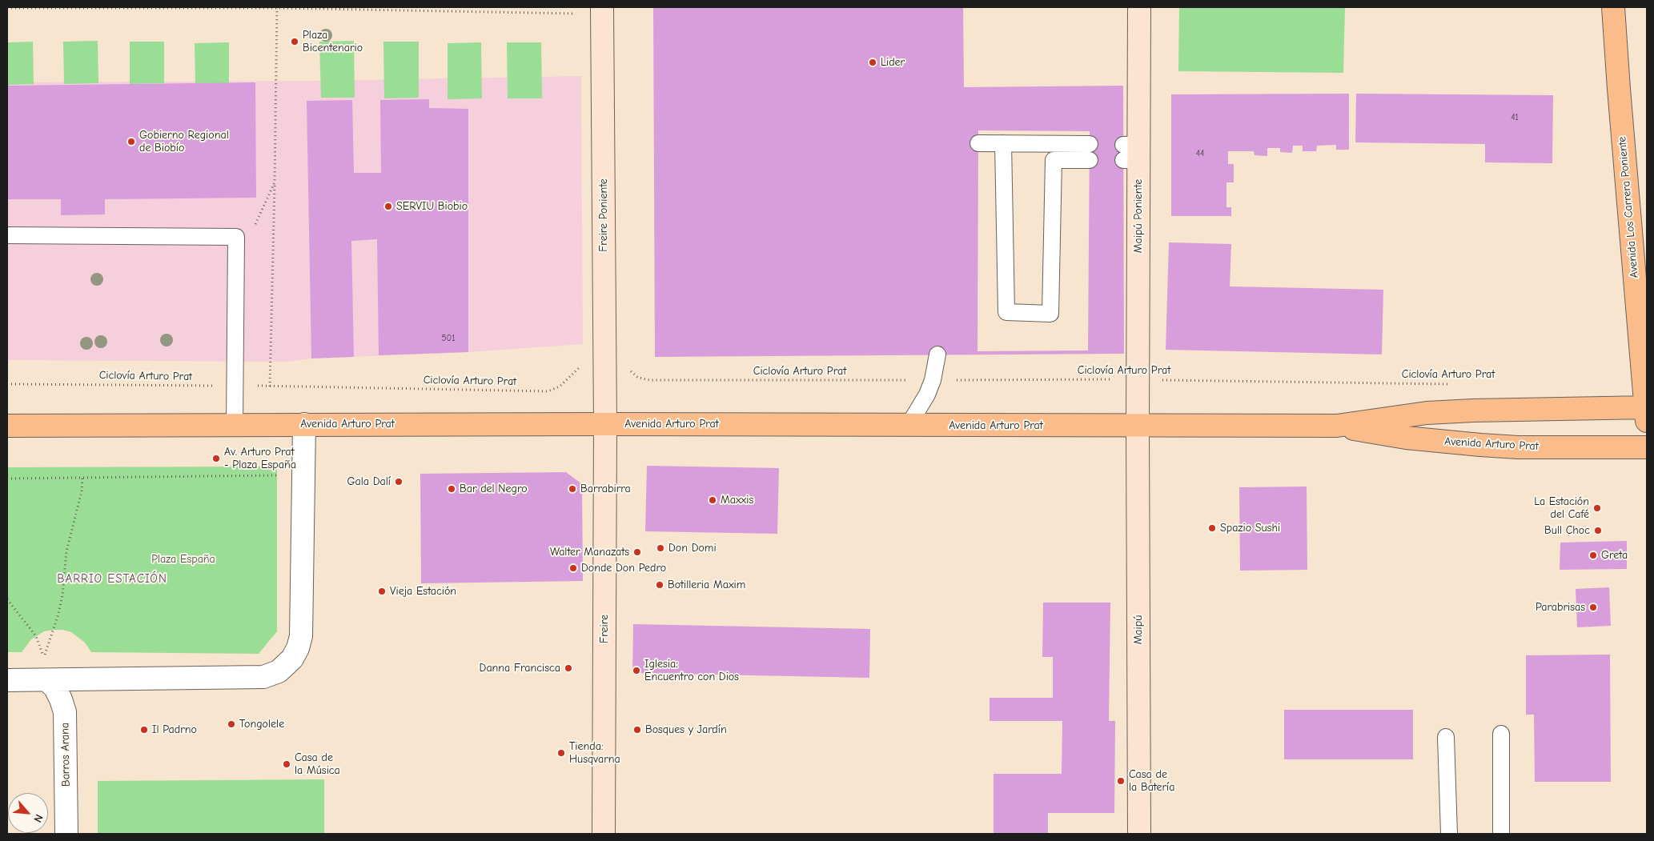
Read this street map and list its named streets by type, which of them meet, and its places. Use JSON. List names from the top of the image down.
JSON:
{
  "streets": {
    "main road": [
      "Avenida Los Carrera Poniente",
      "Freire Poniente",
      "Maipú Poniente",
      "Avenida Arturo Prat",
      "Freire",
      "Maipú"
    ],
    "street": ["Barros Arana"],
    "path": ["Ciclovía Arturo Prat"]
  },
  "crossings": [
    ["Avenida Los Carrera Poniente", "Avenida Arturo Prat"],
    ["Freire Poniente", "Ciclovía Arturo Prat"],
    ["Freire Poniente", "Avenida Arturo Prat"],
    ["Freire Poniente", "Freire"],
    ["Maipú Poniente", "Ciclovía Arturo Prat"],
    ["Maipú Poniente", "Avenida Arturo Prat"],
    ["Maipú Poniente", "Maipú"],
    ["Avenida Arturo Prat", "Freire"],
    ["Avenida Arturo Prat", "Maipú"]
  ],
  "districts": ["BARRIO ESTACIÓN"],
  "parks": ["Plaza España"],
  "places": [
    "Plaza Bicentenario",
    "Lider",
    "Gobierno Regional de Biobío",
    "SERVIU Biobio",
    "Av. Arturo Prat - Plaza España",
    "Gala Dalí",
    "Bar del Negro",
    "Barrabirra",
    "Maxxis",
    "La Estación del Café",
    "Spazio Sushi",
    "Bull Choc",
    "Don Domi",
    "Walter Manazats",
    "Greta",
    "Donde Don Pedro",
    "Botilleria Maxim",
    "Vieja Estación",
    "Parabrisas",
    "Danna Francisca",
    "Iglesia: Encuentro con Dios",
    "Tongolele",
    "Il Padrno",
    "Bosques y Jardín",
    "Tienda: Husqvarna",
    "Casa de la Música",
    "Casa de la Batería"
  ],
  "house_numbers": ["41", "44", "501"],
  "north": "bottom right"
}
